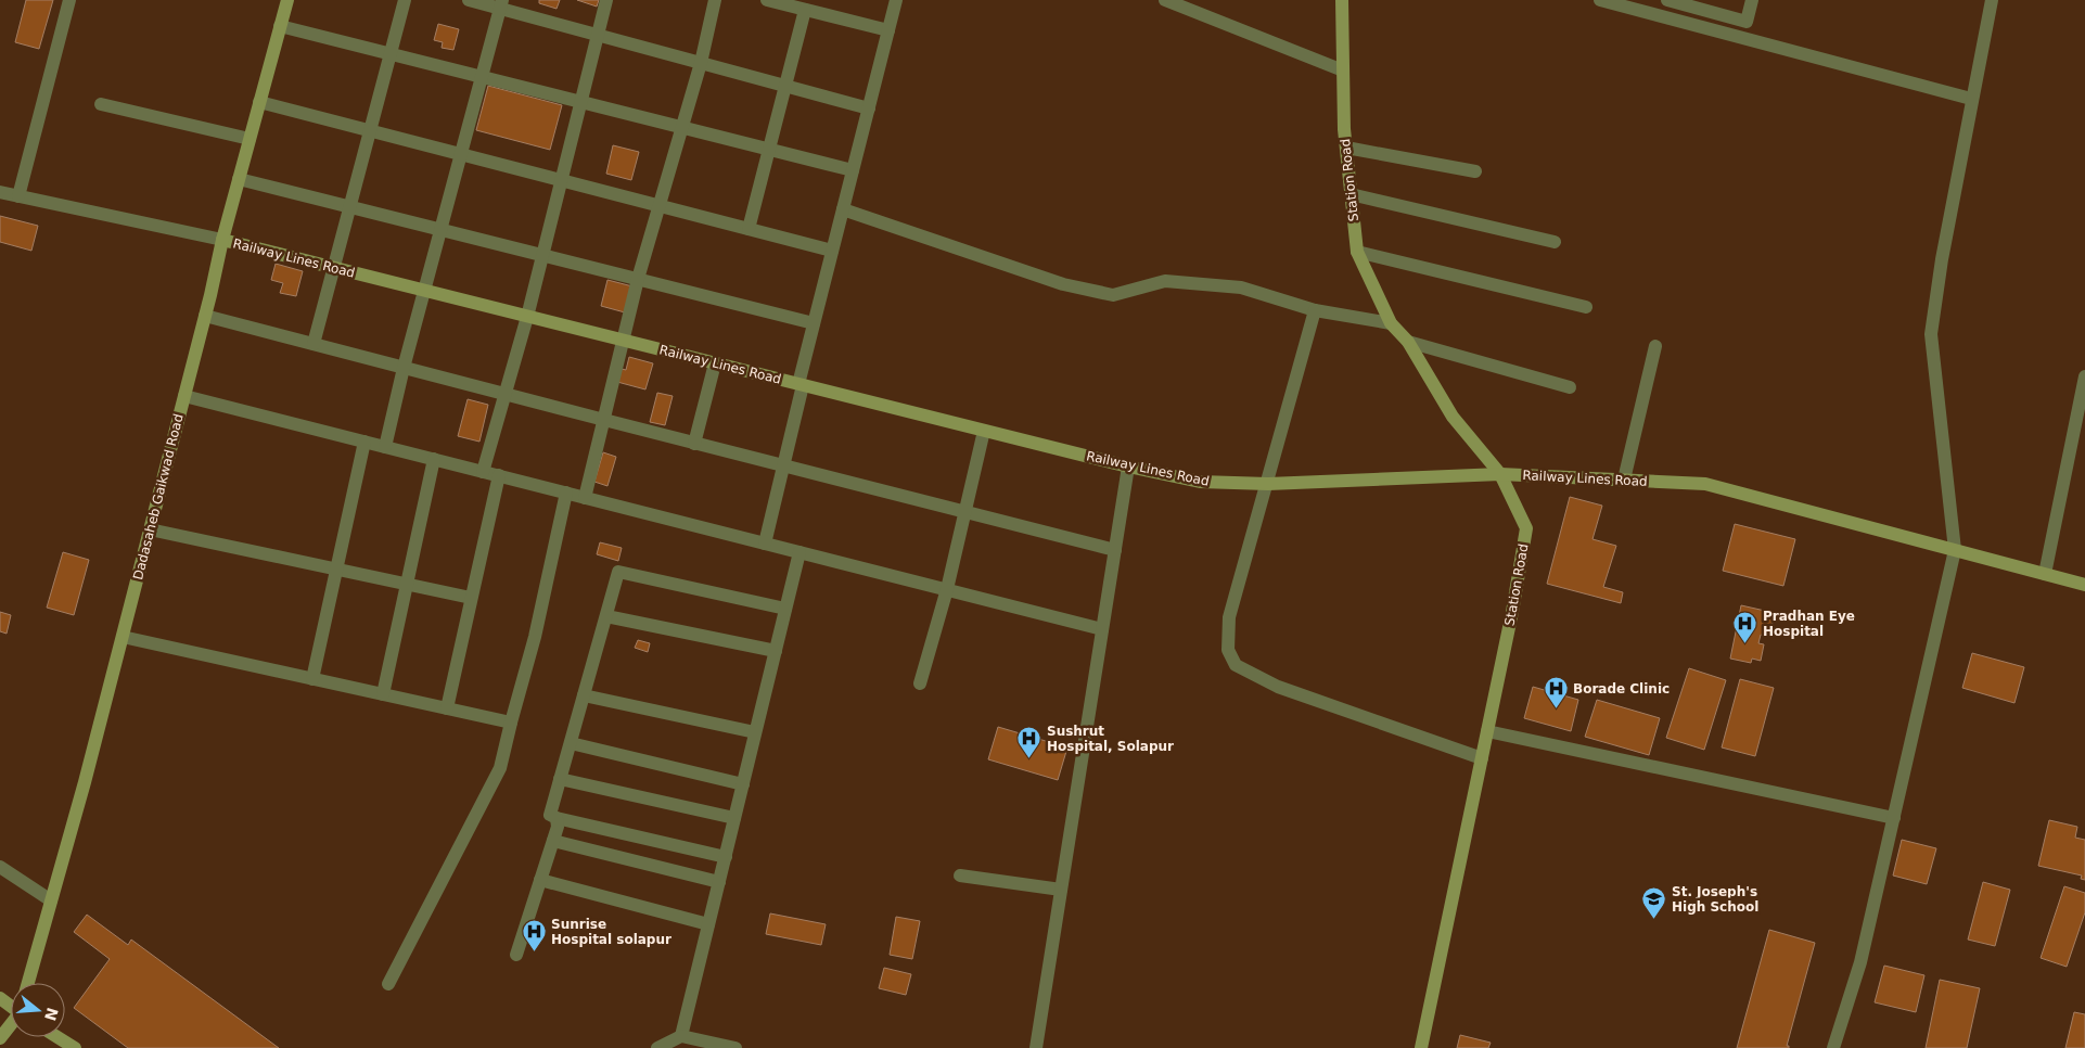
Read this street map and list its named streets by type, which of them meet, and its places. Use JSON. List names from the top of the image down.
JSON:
{
  "streets": {
    "street": ["Station Road", "Railway Lines Road", "Dadasaheb Gaikwad Road"]
  },
  "crossings": [
    ["Station Road", "Railway Lines Road"],
    ["Railway Lines Road", "Dadasaheb Gaikwad Road"]
  ],
  "places": {
    "hospital": [
      "Pradhan Eye Hospital",
      "Borade Clinic",
      "Sushrut Hospital, Solapur",
      "Sunrise Hospital solapur"
    ],
    "school or university": ["St. Joseph's High School"]
  },
  "north": "right"
}
